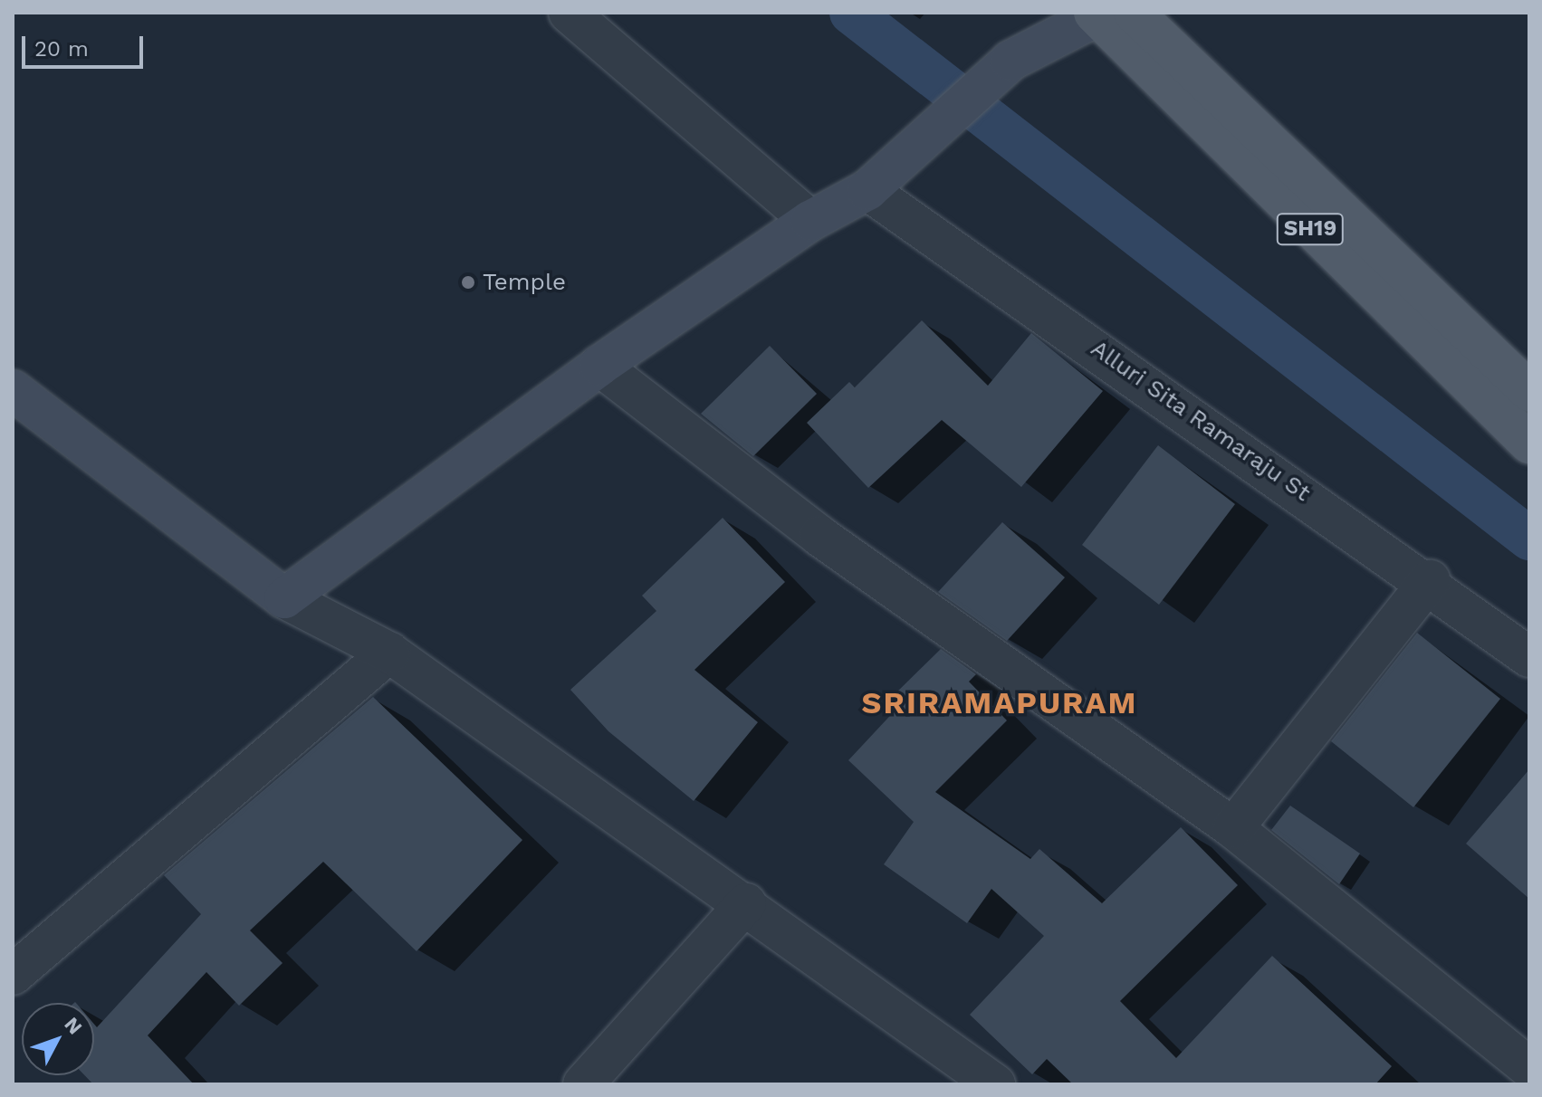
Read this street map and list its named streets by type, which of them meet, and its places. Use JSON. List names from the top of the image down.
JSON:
{
  "streets": {
    "main road": ["SH19"],
    "street": ["Alluri Sita Ramaraju St"]
  },
  "districts": ["SRIRAMAPURAM"],
  "places": ["Temple"],
  "scale_bar": "20 m",
  "north": "top right"
}
